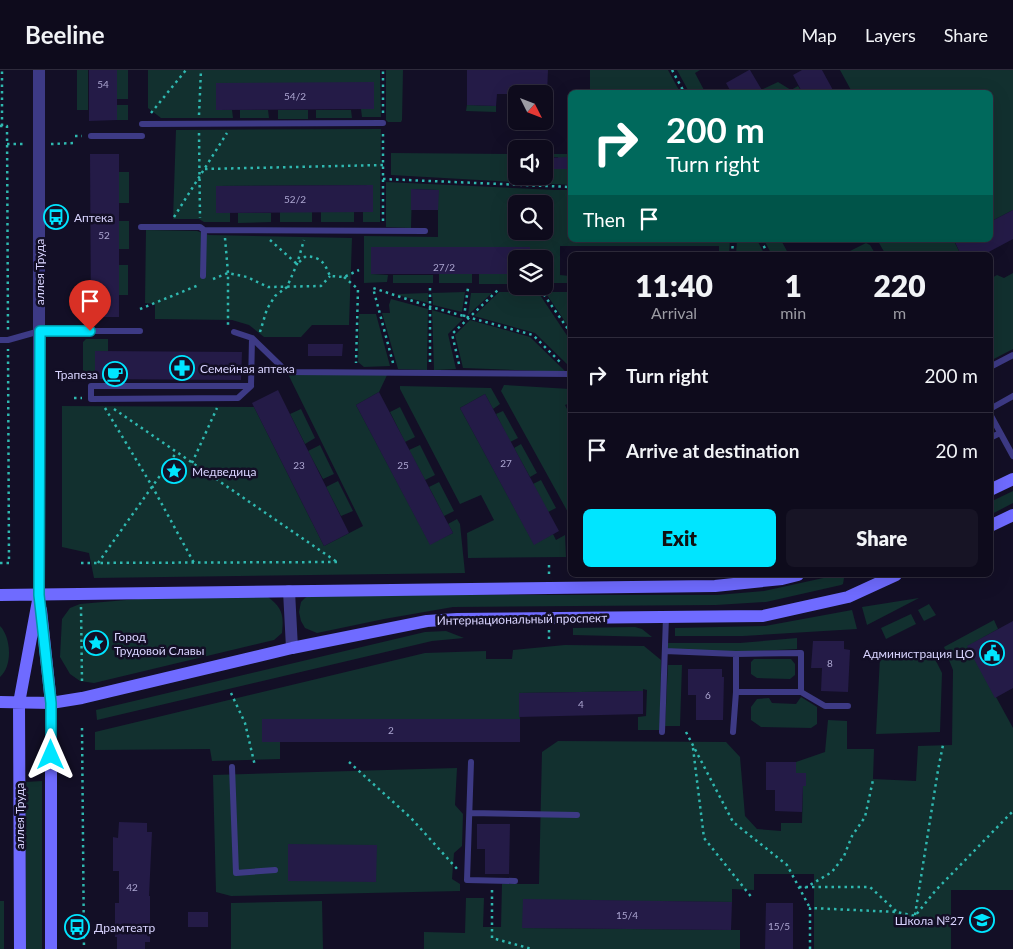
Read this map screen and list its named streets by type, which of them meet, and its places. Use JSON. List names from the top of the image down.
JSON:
{
  "streets": {
    "main road": ["аллея Труда", "Интернациональный проспект"]
  },
  "crossings": [
    ["аллея Труда", "Интернациональный проспект"]
  ],
  "places": {
    "bus stop": ["Аптека", "Драмтеатр"],
    "pharmacy": ["Семейная аптека"],
    "cafe": ["Трапеза"],
    "place": ["Медведица", "Город Трудовой Славы"],
    "public building": ["Администрация ЦО"],
    "school or university": ["Школа №27"]
  },
  "house_numbers": [
    "54",
    "54/2",
    "52/2",
    "52",
    "27/2",
    "27",
    "23",
    "25",
    "8",
    "6",
    "4",
    "2",
    "42",
    "15/4",
    "15/5"
  ],
  "north": "bottom right",
  "page": {
    "header": "Beeline",
    "nav": ["Map", "Layers", "Share"],
    "turn": ["200 m", "Turn right"],
    "then": "Then",
    "eta": [
      "11:40",
      "Arrival",
      "1",
      "min",
      "220",
      "m"
    ],
    "list": [
      {
        "name": "Turn right",
        "value": "200 m"
      },
      {
        "name": "Arrive at destination",
        "value": "20 m"
      }
    ],
    "buttons": ["Exit", "Share"]
  }
}
